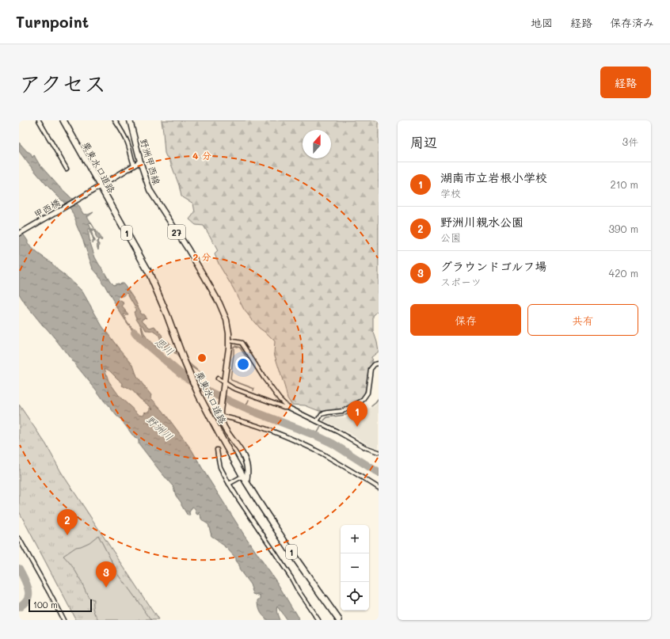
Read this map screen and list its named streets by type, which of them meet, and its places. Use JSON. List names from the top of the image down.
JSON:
{
  "streets": {
    "highway": ["栗東水口道路", "1"],
    "main road": ["野洲甲西線", "27"],
    "street": ["甲西橋"]
  },
  "crossings": [
    ["野洲甲西線", "甲西橋"],
    ["栗東水口道路", "甲西橋"]
  ],
  "water": ["思川", "野洲川"],
  "scale_bar": "100 m",
  "north": "top",
  "page": {
    "header": "Turnpoint",
    "nav": ["地図", "経路", "保存済み"],
    "title": "アクセス",
    "buttons": [
      "経路",
      ["保存", "共有"]
    ],
    "heading": ["周辺", "3件"],
    "list": [
      {
        "mark": "1",
        "name": "湖南市立岩根小学校",
        "note": "学校",
        "value": "210 m"
      },
      {
        "mark": "2",
        "name": "野洲川親水公園",
        "note": "公園",
        "value": "390 m"
      },
      {
        "mark": "3",
        "name": "グラウンドゴルフ場",
        "note": "スポーツ",
        "value": "420 m"
      }
    ],
    "pins": ["1", "2", "3"],
    "map_buttons": ["+", "−"],
    "scale": "100 m"
  },
  "rings": ["4 分", "2 分"]
}
